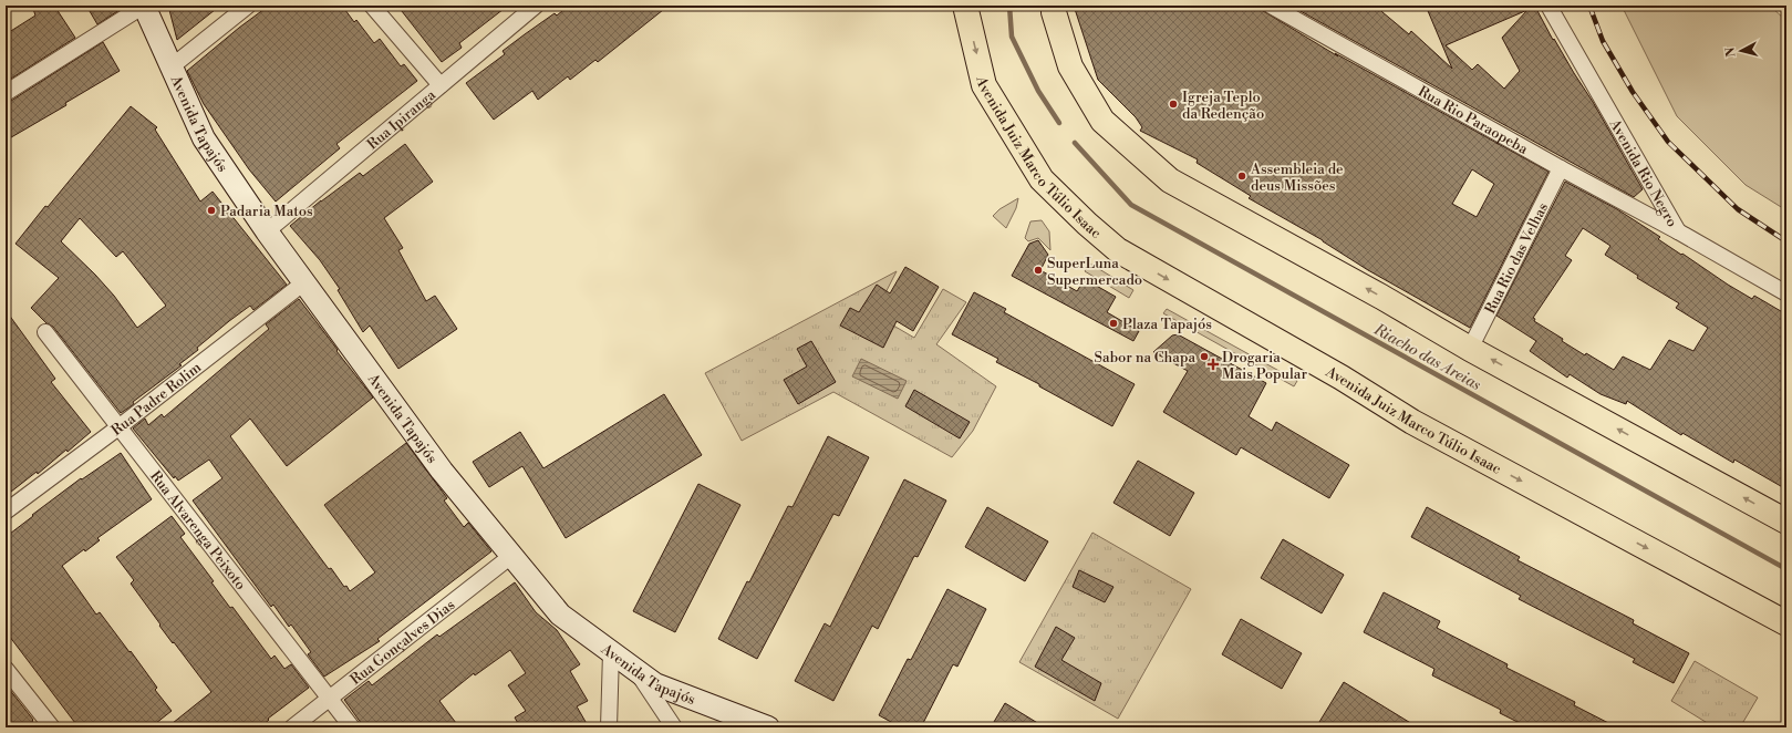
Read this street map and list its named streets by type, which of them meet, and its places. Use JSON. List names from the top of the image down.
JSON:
{
  "streets": {
    "main road": ["Avenida Tapajós", "Avenida Juiz Marco Túlio Isaac"],
    "street": [
      "Rua Ipiranga",
      "Rua Rio Paraopeba",
      "Avenida Rio Negro",
      "Rua Rio das Velhas",
      "Rua Padre Rolim",
      "Rua Alvarenga Peixoto",
      "Rua Gonçalves Dias"
    ]
  },
  "crossings": [
    ["Rua Ipiranga", "Avenida Tapajós"],
    ["Rua Rio Paraopeba", "Avenida Rio Negro"],
    ["Rua Rio Paraopeba", "Rua Rio das Velhas"],
    ["Avenida Tapajós", "Rua Padre Rolim"],
    ["Avenida Tapajós", "Rua Gonçalves Dias"],
    ["Rua Padre Rolim", "Rua Alvarenga Peixoto"],
    ["Rua Alvarenga Peixoto", "Rua Gonçalves Dias"]
  ],
  "water": ["Riacho das Areias"],
  "places": {
    "other": [
      "Igreja Teplo da Redenção",
      "Assembleia de deus Missões",
      "Padaria Matos",
      "SuperLuna Supermercado",
      "Plaza Tapajós",
      "Sabor na Chapa"
    ],
    "health": ["Drogaria Mais Popular"]
  },
  "north": "left"
}
